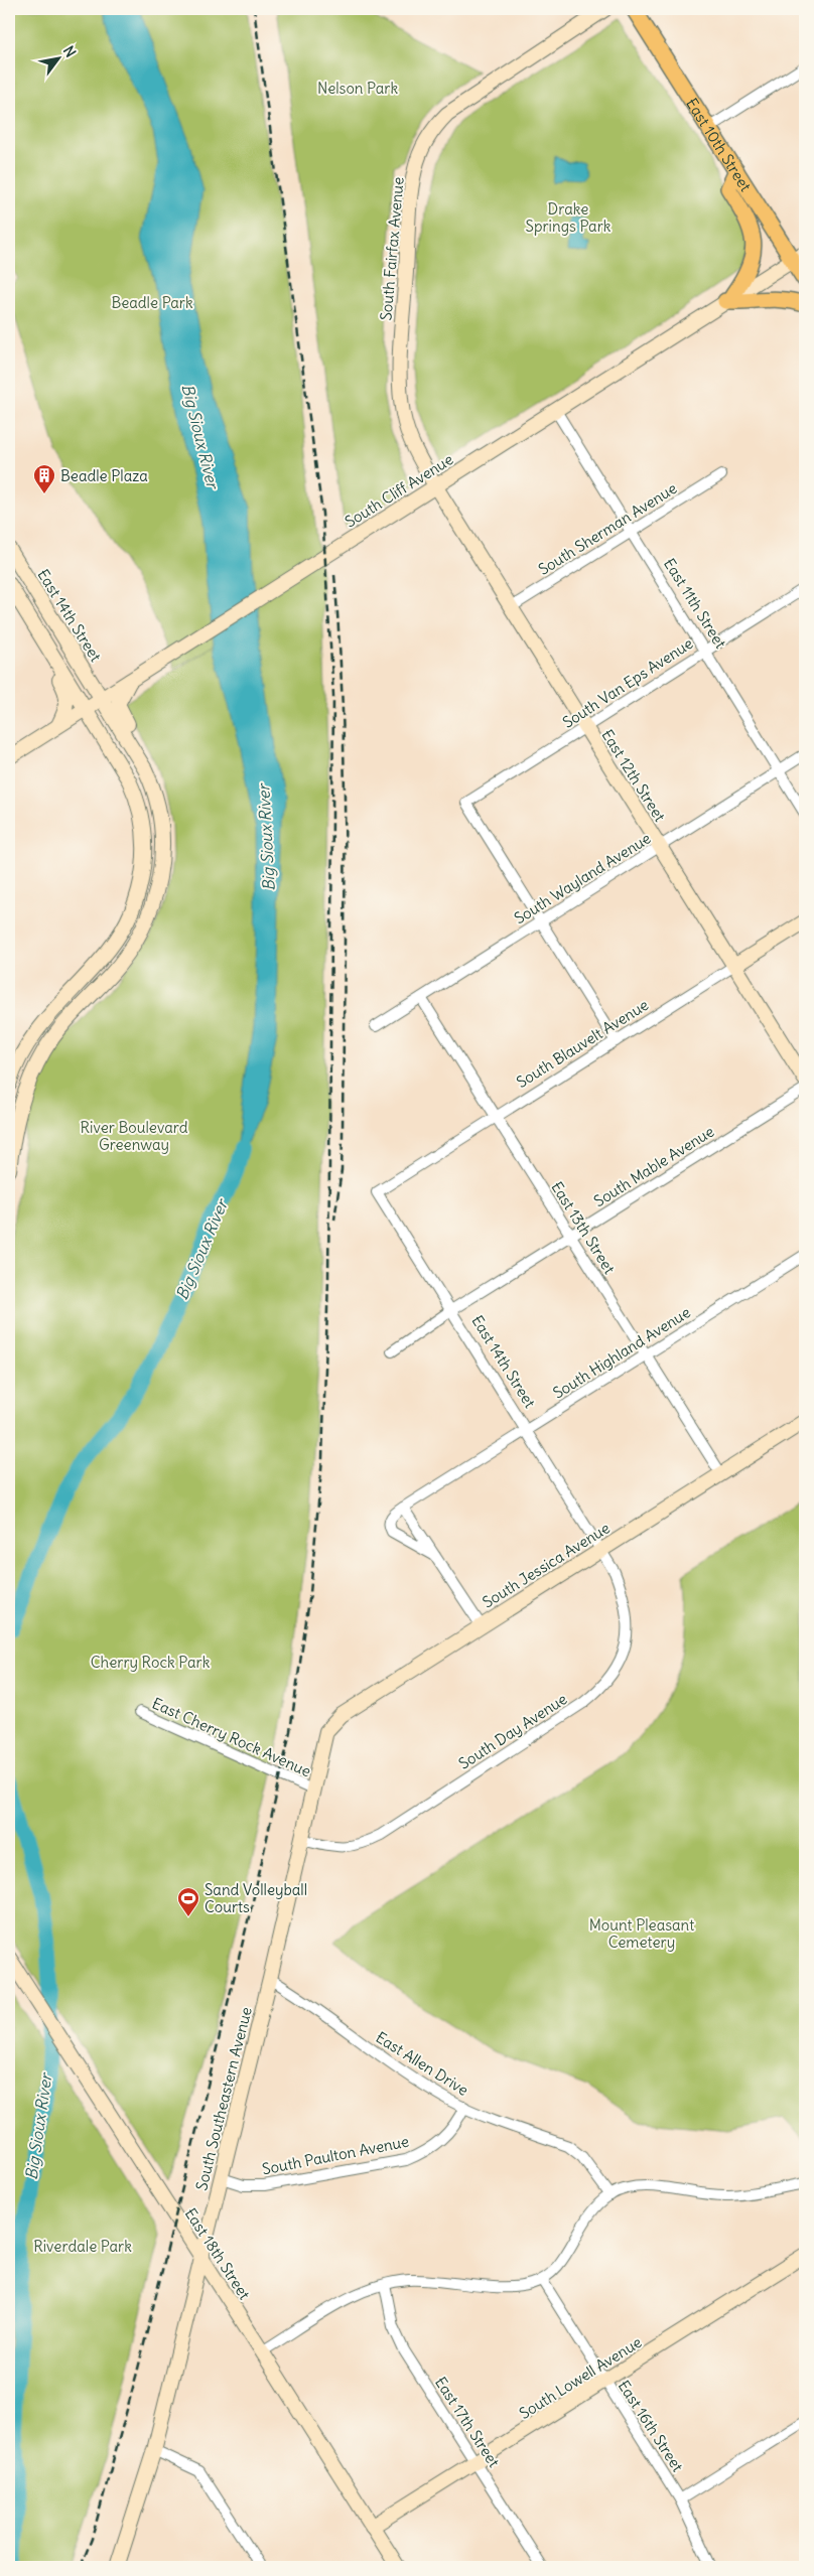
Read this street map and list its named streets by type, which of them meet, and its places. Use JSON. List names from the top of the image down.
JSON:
{
  "streets": {
    "main road": [
      "East 10th Street",
      "South Fairfax Avenue",
      "South Cliff Avenue",
      "East 14th Street",
      "East 12th Street",
      "South Blauvelt Avenue",
      "South Jessica Avenue",
      "South Southeastern Avenue",
      "East 18th Street",
      "South Lowell Avenue"
    ],
    "street": [
      "South Sherman Avenue",
      "East 11th Street",
      "South Van Eps Avenue",
      "South Wayland Avenue",
      "South Mable Avenue",
      "East 13th Street",
      "South Highland Avenue",
      "South Day Avenue",
      "East Cherry Rock Avenue",
      "East Allen Drive",
      "South Paulton Avenue",
      "East 17th Street",
      "East 16th Street"
    ]
  },
  "crossings": [
    ["East 10th Street", "South Cliff Avenue"],
    ["South Fairfax Avenue", "South Cliff Avenue"],
    ["South Fairfax Avenue", "East 12th Street"],
    ["South Cliff Avenue", "East 11th Street"],
    ["South Cliff Avenue", "East 14th Street"],
    ["South Cliff Avenue", "East 12th Street"],
    ["South Sherman Avenue", "East 11th Street"],
    ["South Sherman Avenue", "East 12th Street"],
    ["East 11th Street", "South Van Eps Avenue"],
    ["East 11th Street", "South Wayland Avenue"],
    ["East 14th Street", "South Blauvelt Avenue"],
    ["East 14th Street", "South Mable Avenue"],
    ["East 14th Street", "South Highland Avenue"],
    ["East 14th Street", "South Jessica Avenue"],
    ["East 14th Street", "South Day Avenue"],
    ["South Van Eps Avenue", "East 12th Street"],
    ["South Van Eps Avenue", "South Wayland Avenue"],
    ["East 12th Street", "South Wayland Avenue"],
    ["East 12th Street", "South Blauvelt Avenue"],
    ["South Wayland Avenue", "East 13th Street"],
    ["South Blauvelt Avenue", "East 13th Street"],
    ["South Mable Avenue", "East 13th Street"],
    ["East 13th Street", "South Highland Avenue"],
    ["East 13th Street", "South Jessica Avenue"],
    ["South Jessica Avenue", "South Day Avenue"],
    ["South Jessica Avenue", "South Southeastern Avenue"],
    ["South Day Avenue", "South Southeastern Avenue"],
    ["East Cherry Rock Avenue", "South Southeastern Avenue"],
    ["East Allen Drive", "South Southeastern Avenue"],
    ["East Allen Drive", "South Paulton Avenue"],
    ["South Southeastern Avenue", "South Paulton Avenue"],
    ["South Southeastern Avenue", "East 18th Street"],
    ["East 18th Street", "South Lowell Avenue"],
    ["South Lowell Avenue", "East 17th Street"],
    ["South Lowell Avenue", "East 16th Street"]
  ],
  "water": ["Big Sioux River"],
  "parks": [
    "Nelson Park",
    "Drake Springs Park",
    "Beadle Park",
    "River Boulevard Greenway",
    "Cherry Rock Park",
    "Mount Pleasant Cemetery",
    "Riverdale Park"
  ],
  "places": {
    "building": ["Beadle Plaza"],
    "sports": ["Sand Volleyball Courts"]
  },
  "north": "top right"
}
